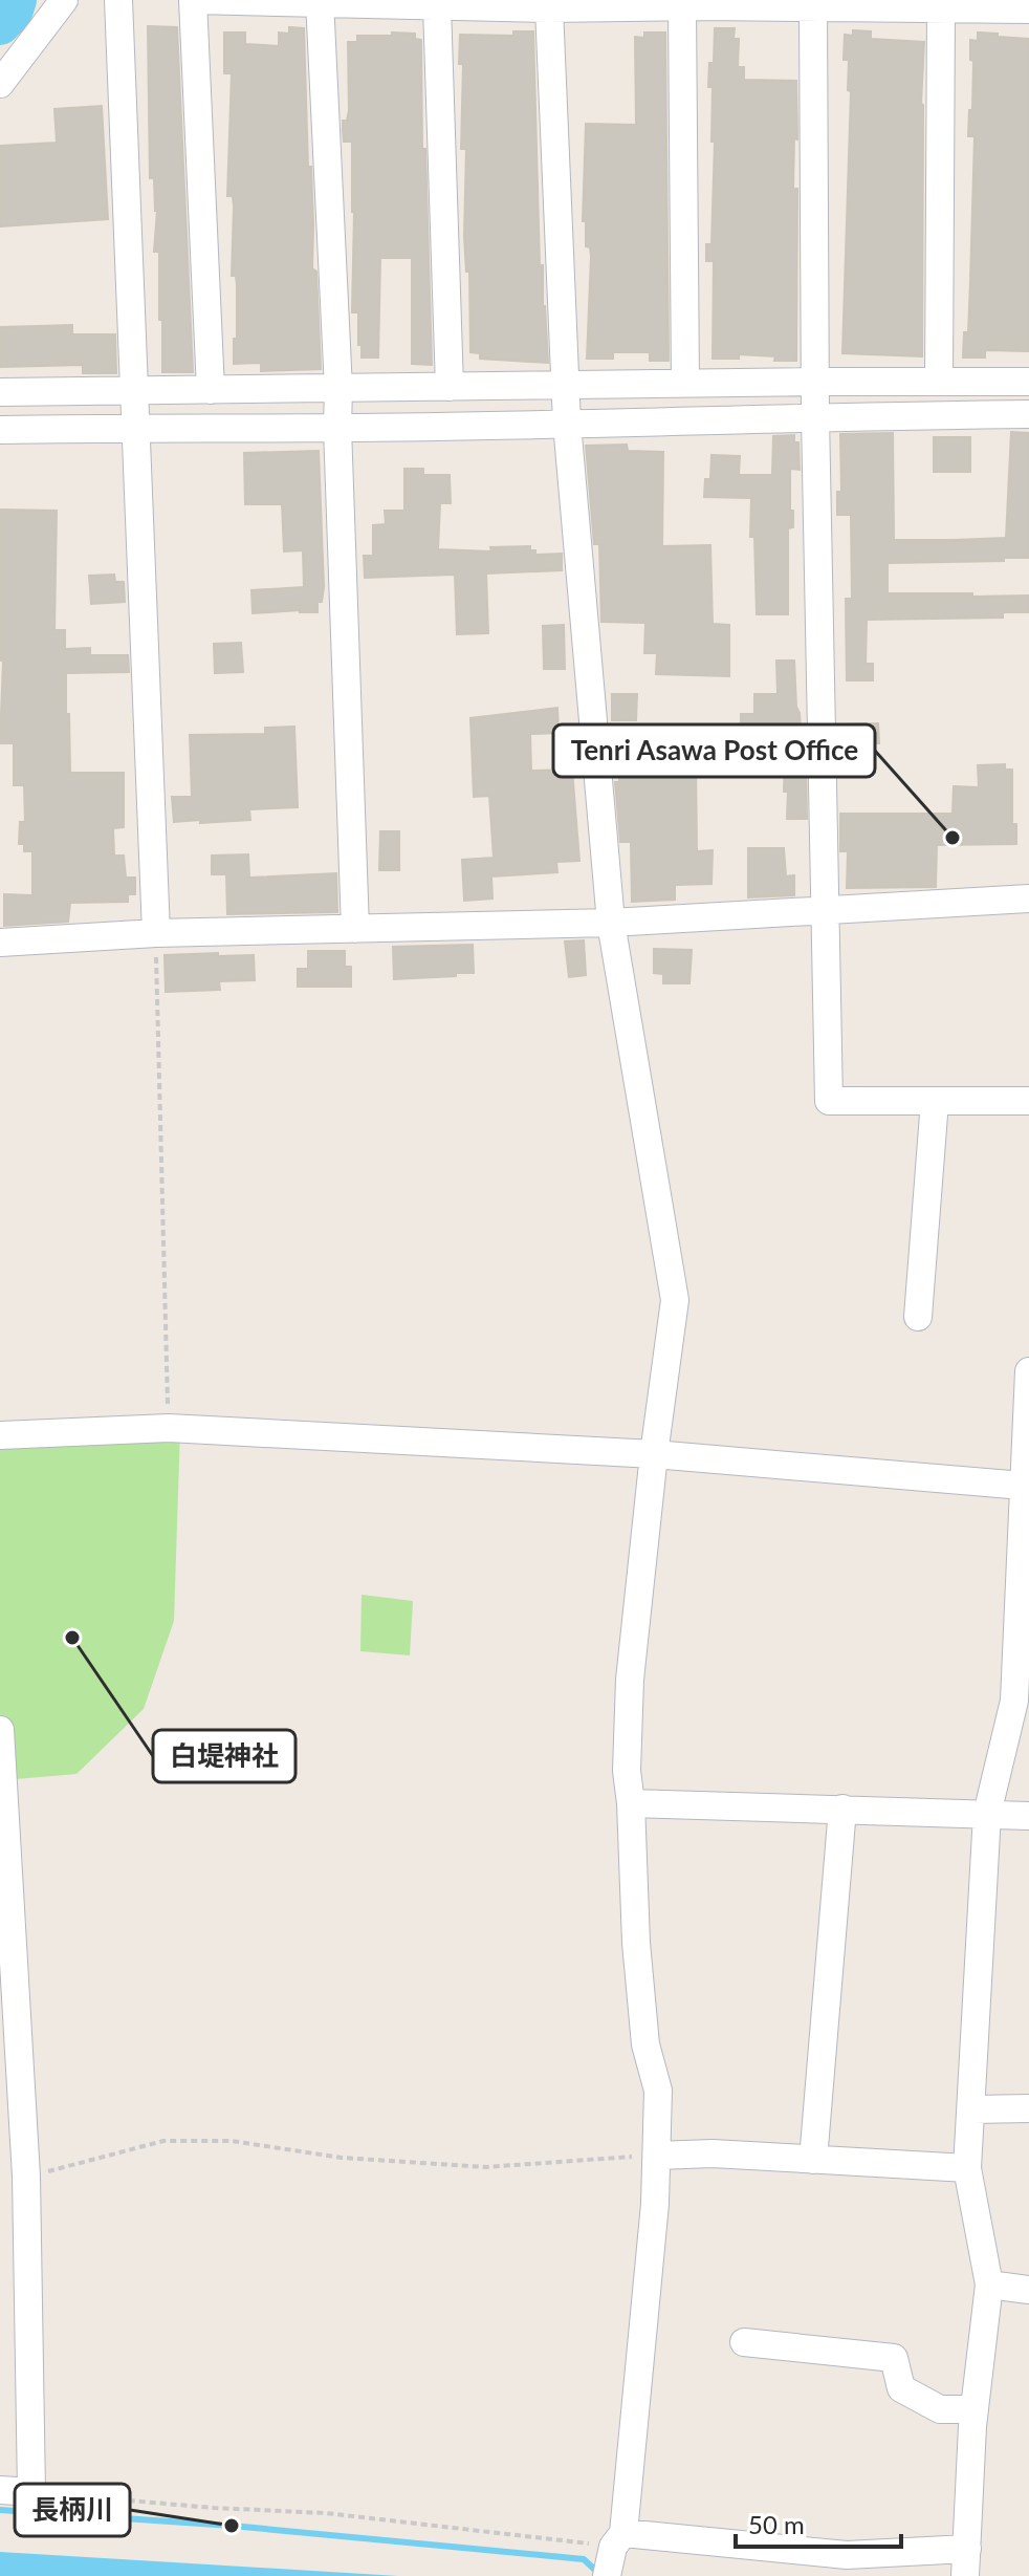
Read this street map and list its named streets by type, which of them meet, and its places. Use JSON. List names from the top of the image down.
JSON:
{
  "places": ["Tenri Asawa Post Office", "白堤神社", "長柄川"],
  "scale_bar": "50 m"
}
